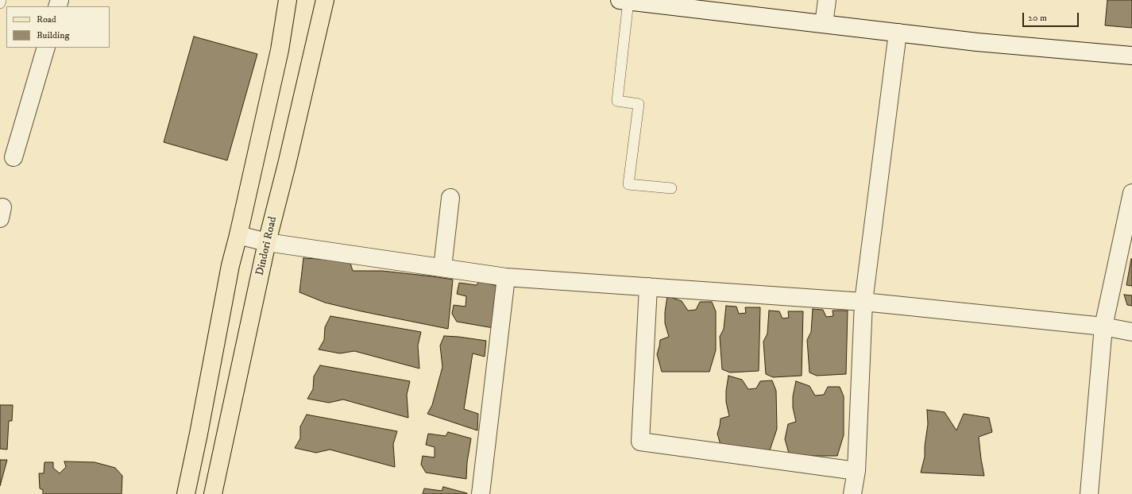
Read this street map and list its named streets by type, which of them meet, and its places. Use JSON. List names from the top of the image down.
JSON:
{
  "streets": {
    "main road": ["Dindori Road"]
  },
  "legend": ["Road", "Building"],
  "scale_bar": "20 m"
}
